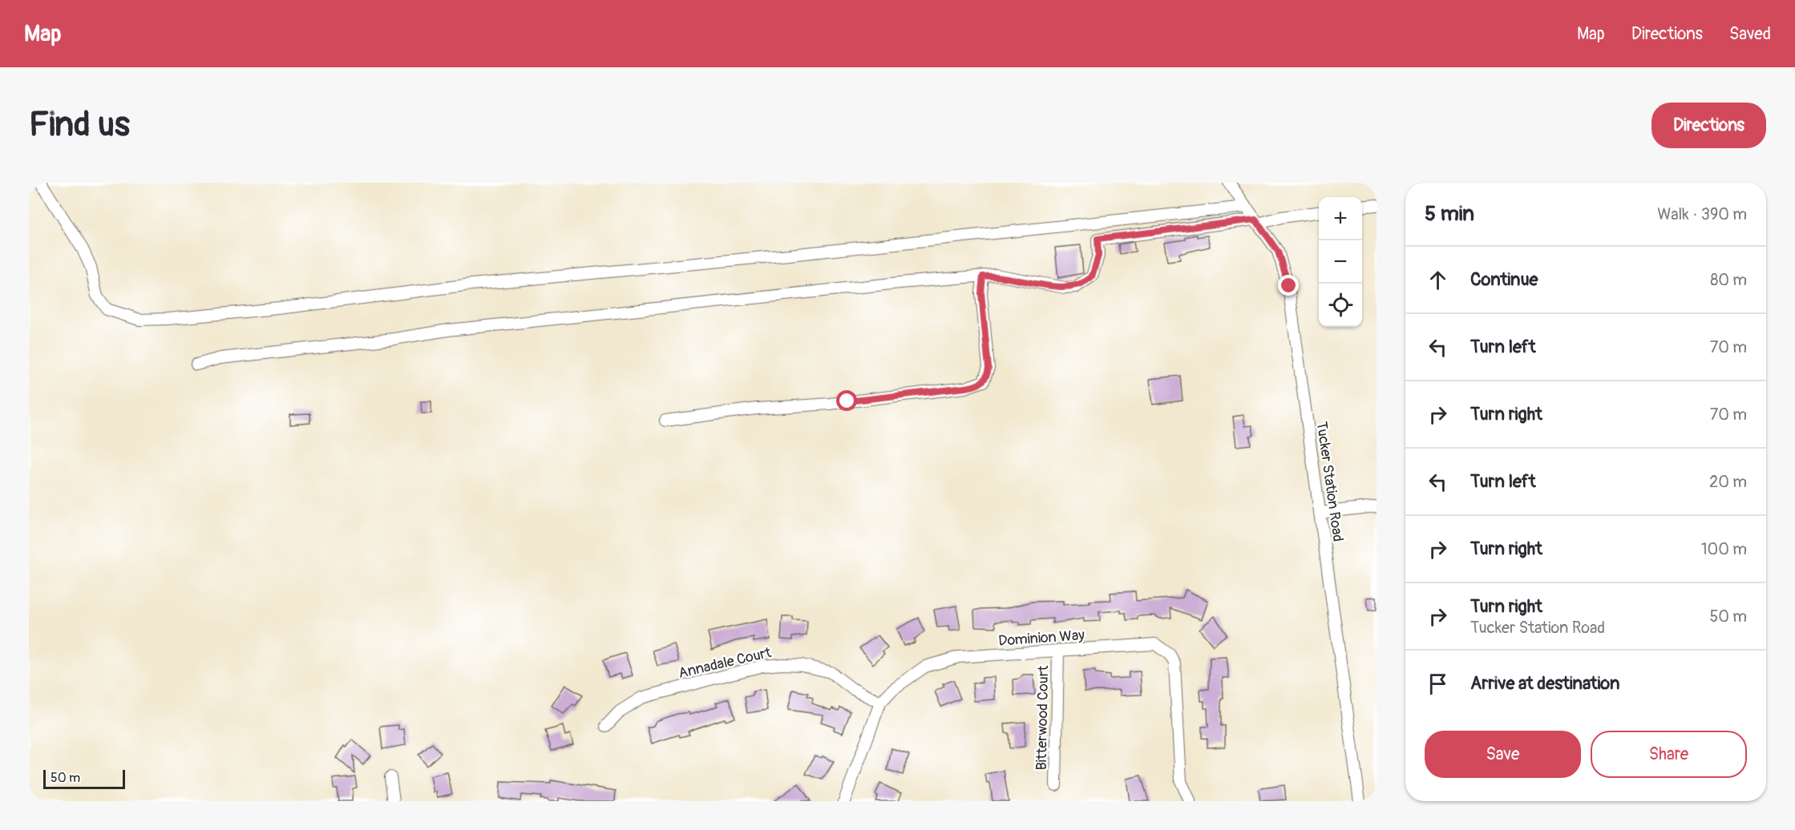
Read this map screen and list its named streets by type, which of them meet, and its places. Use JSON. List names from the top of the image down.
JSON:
{
  "streets": {
    "street": [
      "Tucker Station Road",
      "Dominion Way",
      "Annadale Court",
      "Bitterwood Court"
    ]
  },
  "crossings": [
    ["Dominion Way", "Annadale Court"],
    ["Dominion Way", "Bitterwood Court"]
  ],
  "scale_bar": "50 m",
  "page": {
    "header": "Map",
    "nav": ["Map", "Directions", "Saved"],
    "buttons": [
      "Directions",
      ["Save", "Share"]
    ],
    "title": "Find us",
    "heading": ["5 min", "Walk · 390 m"],
    "map_buttons": ["+", "−"],
    "list": [
      ["Continue", "80 m"],
      ["Turn left", "70 m"],
      ["Turn right", "70 m"],
      ["Turn left", "20 m"],
      ["Turn right", "100 m"],
      ["Turn right", "Tucker Station Road", "50 m"],
      "Arrive at destination"
    ],
    "scale": "50 m"
  }
}
